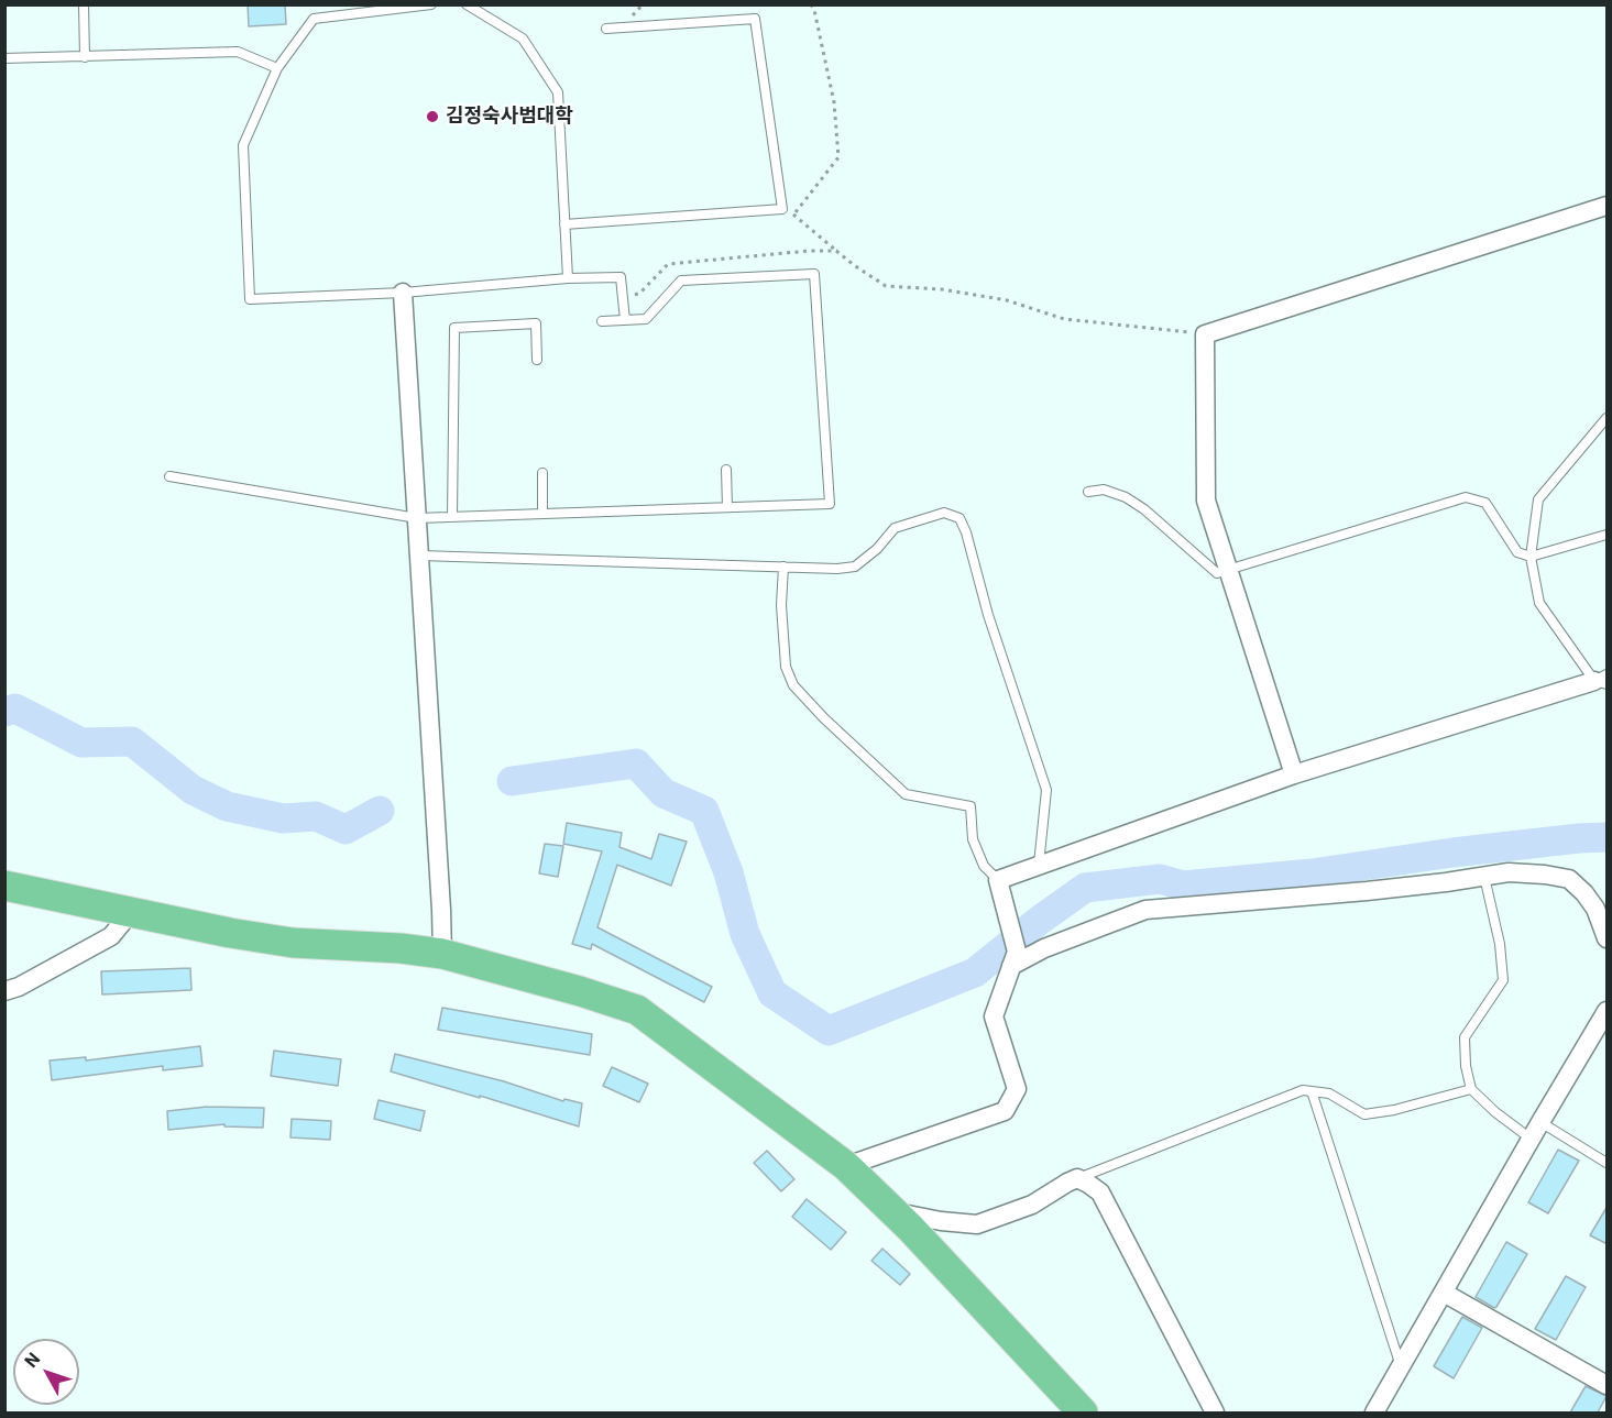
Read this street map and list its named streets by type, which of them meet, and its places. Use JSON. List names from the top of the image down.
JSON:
{
  "places": ["김정숙사범대학"],
  "north": "top left"
}
